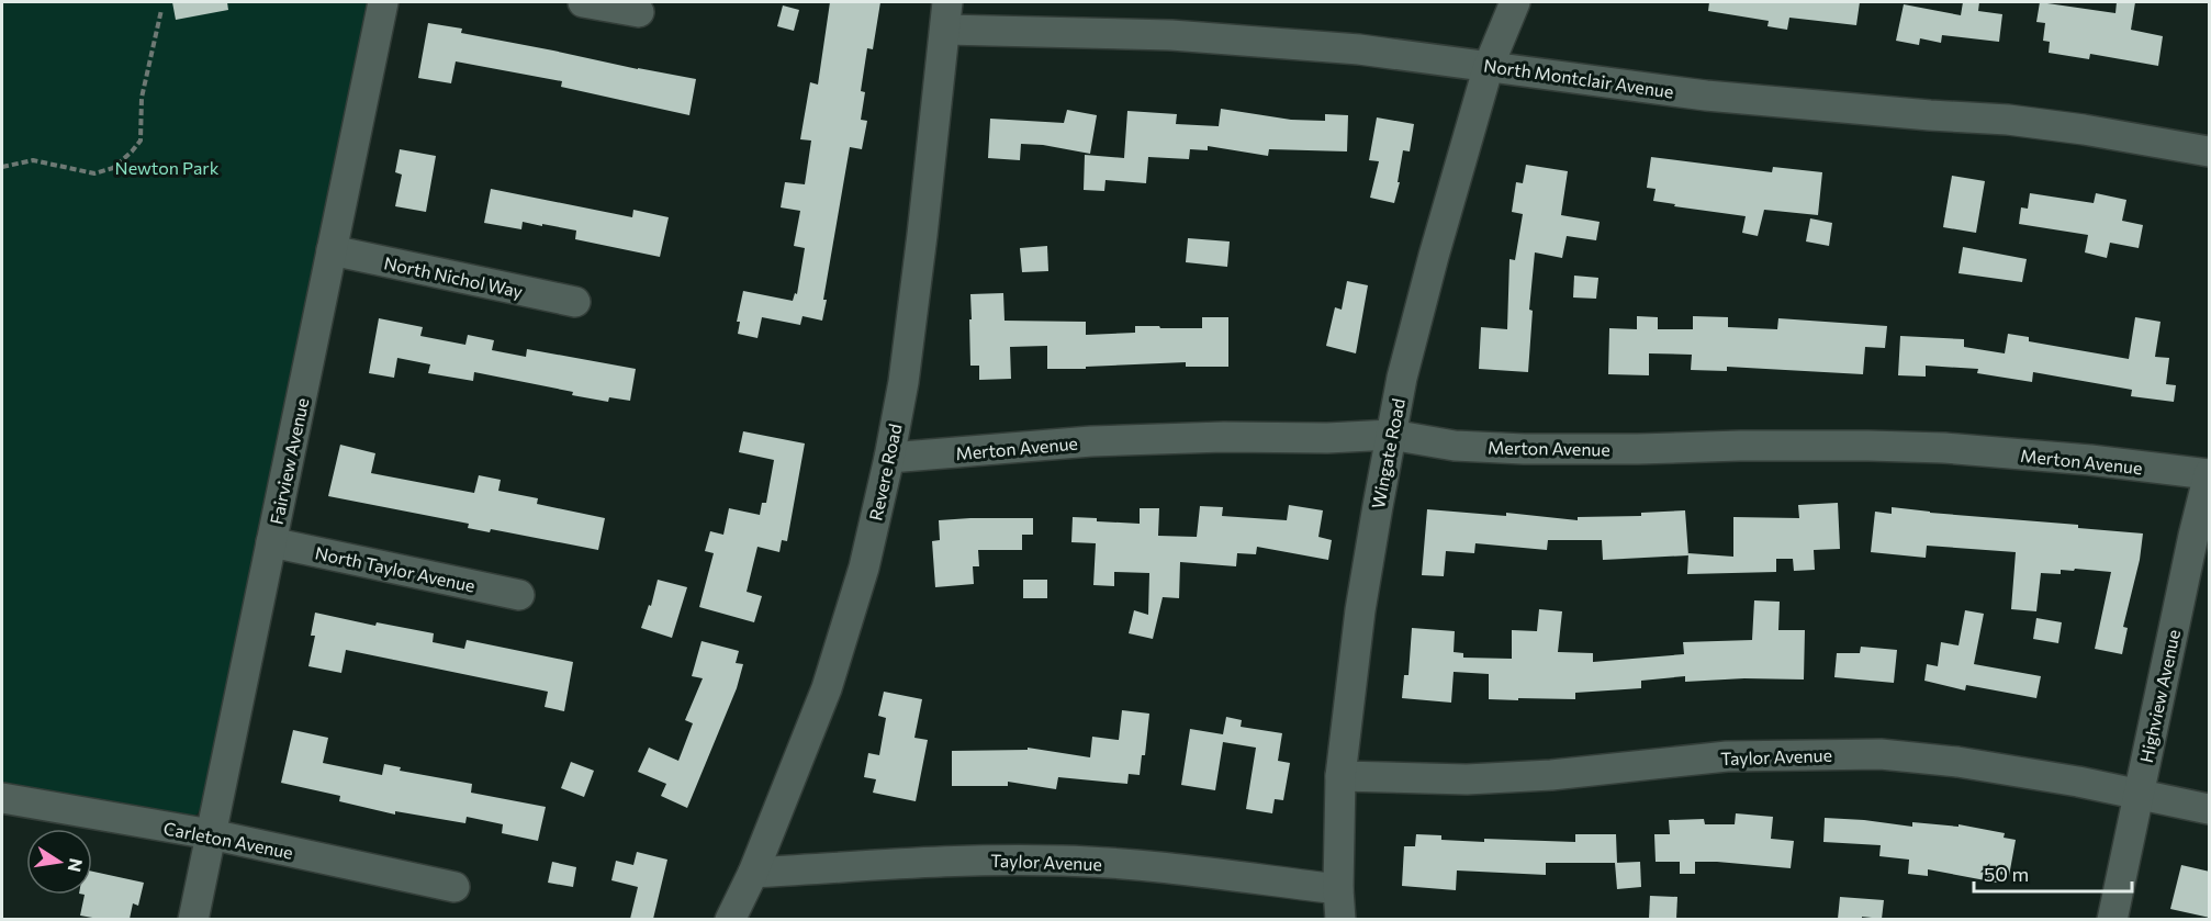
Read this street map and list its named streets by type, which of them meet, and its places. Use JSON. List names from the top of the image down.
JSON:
{
  "streets": {
    "street": [
      "North Montclair Avenue",
      "North Nichol Way",
      "Merton Avenue",
      "Wingate Road",
      "Fairview Avenue",
      "Revere Road",
      "North Taylor Avenue",
      "Highview Avenue",
      "Taylor Avenue",
      "Carleton Avenue"
    ]
  },
  "crossings": [
    ["North Montclair Avenue", "Wingate Road"],
    ["North Montclair Avenue", "Revere Road"],
    ["North Nichol Way", "Fairview Avenue"],
    ["Merton Avenue", "Wingate Road"],
    ["Merton Avenue", "Revere Road"],
    ["Merton Avenue", "Highview Avenue"],
    ["Wingate Road", "Taylor Avenue"],
    ["Fairview Avenue", "North Taylor Avenue"],
    ["Fairview Avenue", "Carleton Avenue"],
    ["Revere Road", "Taylor Avenue"],
    ["Highview Avenue", "Taylor Avenue"]
  ],
  "parks": ["Newton Park"],
  "scale_bar": "50 m",
  "north": "right"
}
